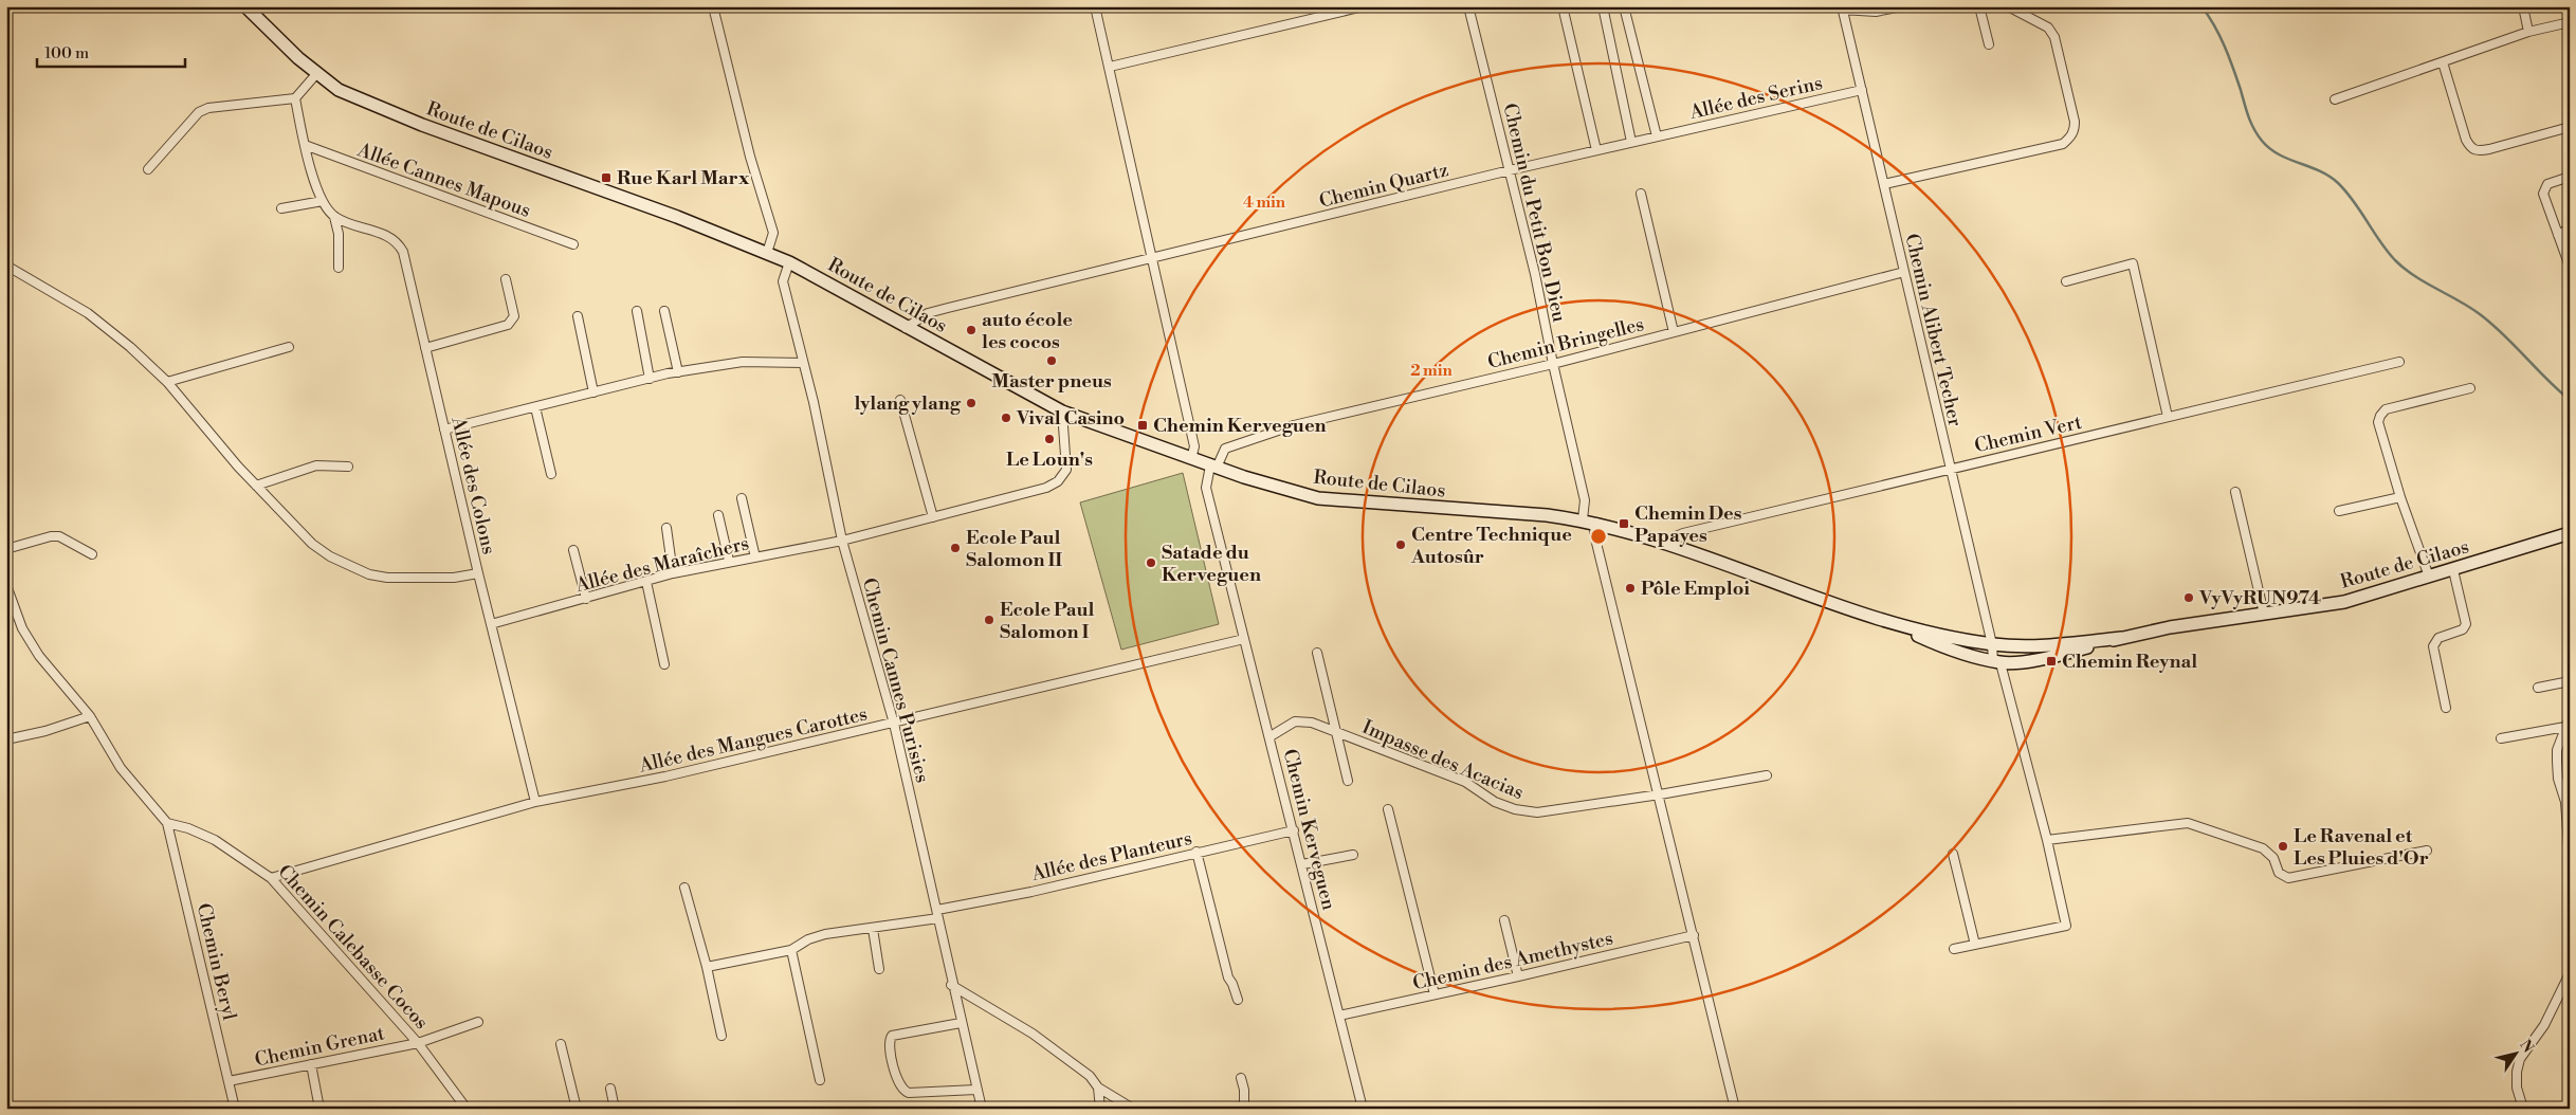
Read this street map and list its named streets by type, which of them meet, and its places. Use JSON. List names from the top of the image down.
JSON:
{
  "streets": {
    "main road": ["Route de Cilaos"],
    "street": [
      "Allée des Serins",
      "Allée Cannes Mapous",
      "Chemin Quartz",
      "Chemin du Petit Bon Dieu",
      "Chemin Alibert Techer",
      "Chemin Bringelles",
      "Chemin Vert",
      "Allée des Colons",
      "Allée des Maraîchers",
      "Chemin Cannes Purisies",
      "Allée des Mangues Carottes",
      "Impasse des Acacias",
      "Chemin Kerveguen",
      "Allée des Planteurs",
      "Chemin Calebasse Cocos",
      "Chemin des Amethystes",
      "Chemin Beryl",
      "Chemin Grenat"
    ]
  },
  "crossings": [
    ["Allée des Serins", "Chemin Quartz"],
    ["Allée des Serins", "Chemin Alibert Techer"],
    ["Route de Cilaos", "Chemin Quartz"],
    ["Route de Cilaos", "Chemin du Petit Bon Dieu"],
    ["Route de Cilaos", "Chemin Alibert Techer"],
    ["Route de Cilaos", "Chemin Bringelles"],
    ["Route de Cilaos", "Chemin Vert"],
    ["Route de Cilaos", "Allée des Maraîchers"],
    ["Route de Cilaos", "Chemin Cannes Purisies"],
    ["Route de Cilaos", "Chemin Kerveguen"],
    ["Chemin Quartz", "Chemin du Petit Bon Dieu"],
    ["Chemin du Petit Bon Dieu", "Chemin Bringelles"],
    ["Chemin Alibert Techer", "Chemin Bringelles"],
    ["Chemin Alibert Techer", "Chemin Vert"],
    ["Chemin Bringelles", "Chemin Kerveguen"],
    ["Allée des Colons", "Allée des Maraîchers"],
    ["Allée des Colons", "Allée des Mangues Carottes"],
    ["Allée des Maraîchers", "Chemin Cannes Purisies"],
    ["Chemin Cannes Purisies", "Allée des Mangues Carottes"],
    ["Chemin Cannes Purisies", "Allée des Planteurs"],
    ["Allée des Mangues Carottes", "Chemin Kerveguen"],
    ["Allée des Mangues Carottes", "Chemin Calebasse Cocos"],
    ["Impasse des Acacias", "Chemin Kerveguen"],
    ["Chemin Kerveguen", "Allée des Planteurs"],
    ["Chemin Kerveguen", "Chemin des Amethystes"],
    ["Chemin Calebasse Cocos", "Chemin Beryl"],
    ["Chemin Calebasse Cocos", "Chemin Grenat"],
    ["Chemin Beryl", "Chemin Grenat"]
  ],
  "places": {
    "transit": [
      "Rue Karl Marx",
      "Chemin Kerveguen",
      "Chemin Des Papayes",
      "Chemin Reynal"
    ],
    "other": [
      "auto école les cocos",
      "Master pneus",
      "lylang ylang",
      "Vival Casino",
      "Le Loun's",
      "Centre Technique Autosûr",
      "Ecole Paul Salomon II",
      "Satade du Kerveguen",
      "Pôle Emploi",
      "VyVyRUN974",
      "Ecole Paul Salomon I",
      "Le Ravenal et Les Pluies d'Or"
    ]
  },
  "scale_bar": "100 m",
  "north": "top right",
  "rings": ["4 min", "2 min"]
}
